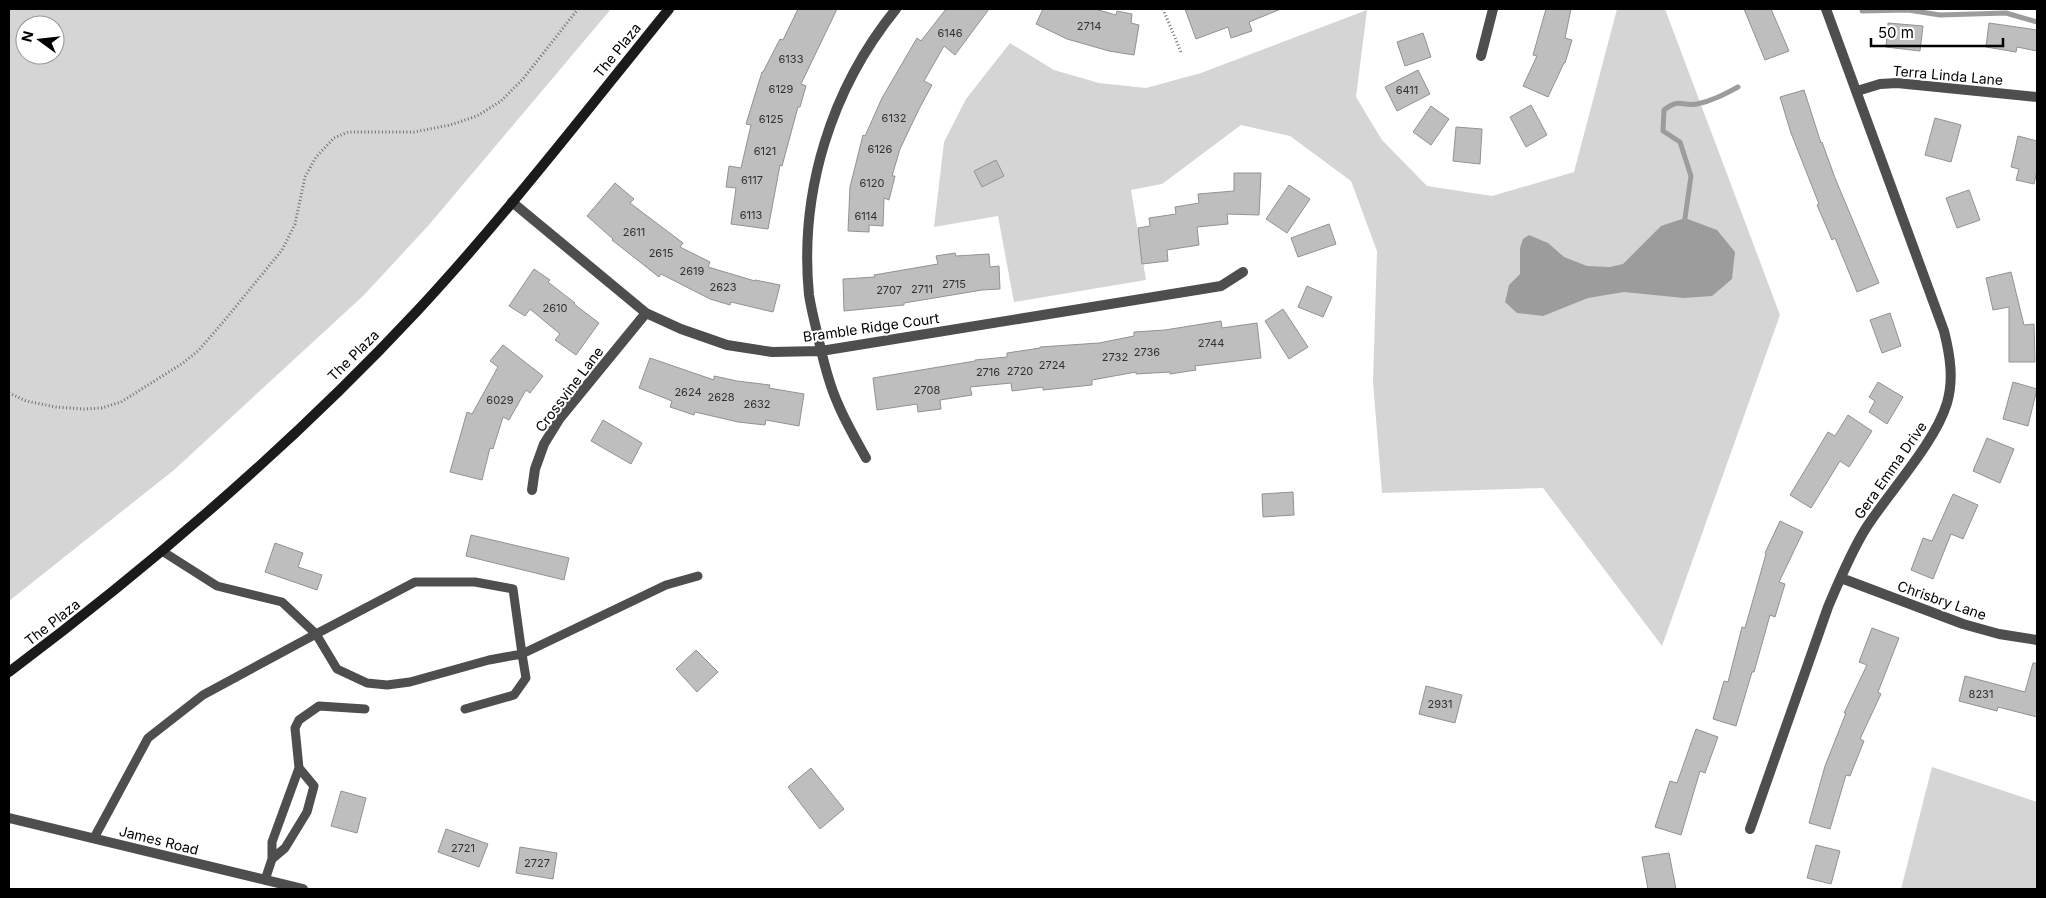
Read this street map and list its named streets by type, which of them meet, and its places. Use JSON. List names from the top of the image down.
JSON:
{
  "streets": {
    "street": [
      "The Plaza",
      "Terra Linda Lane",
      "Bramble Ridge Court",
      "Crossvine Lane",
      "Gera Emma Drive",
      "Chrisbry Lane",
      "James Road"
    ]
  },
  "crossings": [
    ["The Plaza", "Bramble Ridge Court"],
    ["Terra Linda Lane", "Gera Emma Drive"],
    ["Bramble Ridge Court", "Crossvine Lane"],
    ["Gera Emma Drive", "Chrisbry Lane"]
  ],
  "house_numbers": [
    "2714",
    "6146",
    "6133",
    "6129",
    "6411",
    "6132",
    "6125",
    "6126",
    "6121",
    "6117",
    "6120",
    "6113",
    "6114",
    "2611",
    "2615",
    "2619",
    "2715",
    "2623",
    "2711",
    "2707",
    "2610",
    "2744",
    "2736",
    "2732",
    "2724",
    "2720",
    "2716",
    "2708",
    "2624",
    "2628",
    "6029",
    "2632",
    "8231",
    "2931",
    "2721",
    "2727"
  ],
  "scale_bar": "50 m",
  "north": "left"
}
